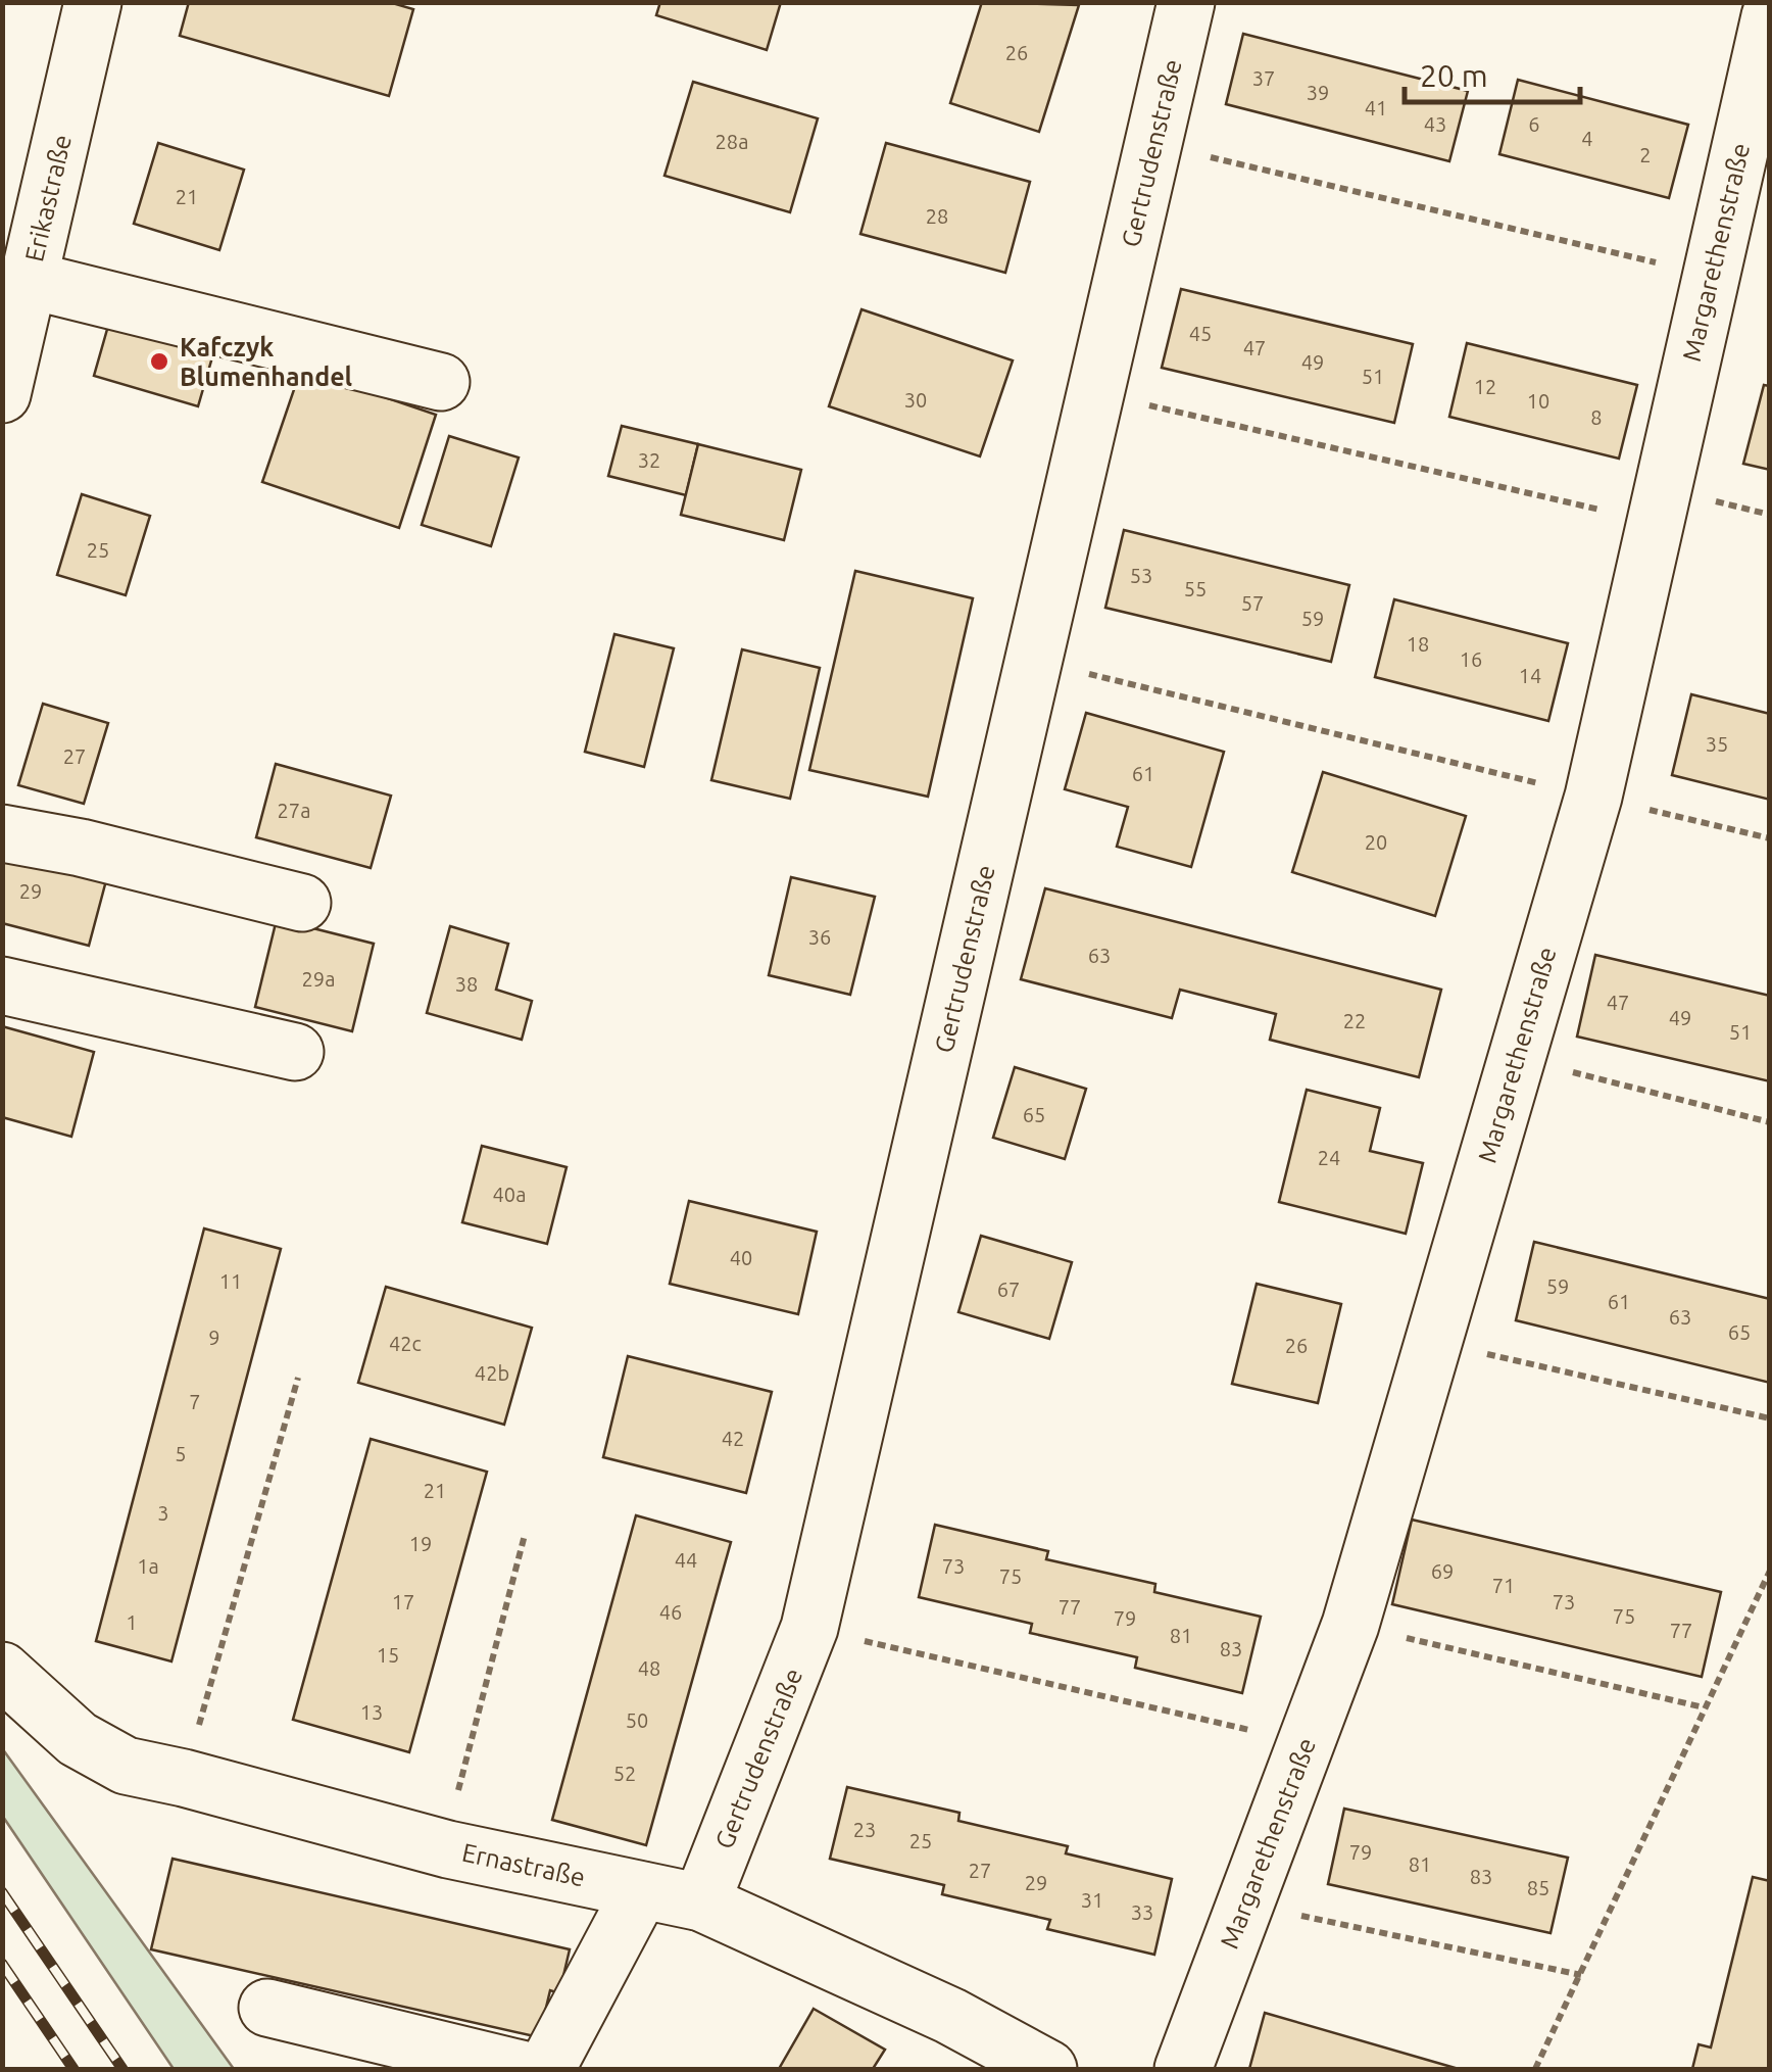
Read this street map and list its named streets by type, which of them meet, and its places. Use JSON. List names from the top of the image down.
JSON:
{
  "streets": {
    "street": [
      "Gertrudenstraße",
      "Erikastraße",
      "Margarethenstraße",
      "Ernastraße"
    ]
  },
  "crossings": [
    ["Gertrudenstraße", "Ernastraße"]
  ],
  "places": ["Kafczyk Blumenhandel"],
  "house_numbers": [
    "26",
    "37",
    "39",
    "41",
    "43",
    "6",
    "4",
    "28a",
    "2",
    "21",
    "28",
    "45",
    "47",
    "49",
    "51",
    "12",
    "30",
    "10",
    "8",
    "32",
    "25",
    "53",
    "55",
    "57",
    "59",
    "18",
    "16",
    "14",
    "35",
    "27",
    "61",
    "27a",
    "20",
    "29",
    "36",
    "63",
    "29a",
    "38",
    "47",
    "49",
    "22",
    "51",
    "65",
    "24",
    "40a",
    "40",
    "11",
    "59",
    "67",
    "61",
    "63",
    "65",
    "9",
    "42c",
    "26",
    "42b",
    "7",
    "42",
    "5",
    "21",
    "3",
    "19",
    "44",
    "1a",
    "73",
    "69",
    "75",
    "71",
    "17",
    "73",
    "77",
    "46",
    "75",
    "79",
    "1",
    "77",
    "81",
    "83",
    "15",
    "48",
    "13",
    "50",
    "52",
    "23",
    "25",
    "79",
    "81",
    "27",
    "83",
    "29",
    "85",
    "31",
    "33"
  ],
  "scale_bar": "20 m"
}
